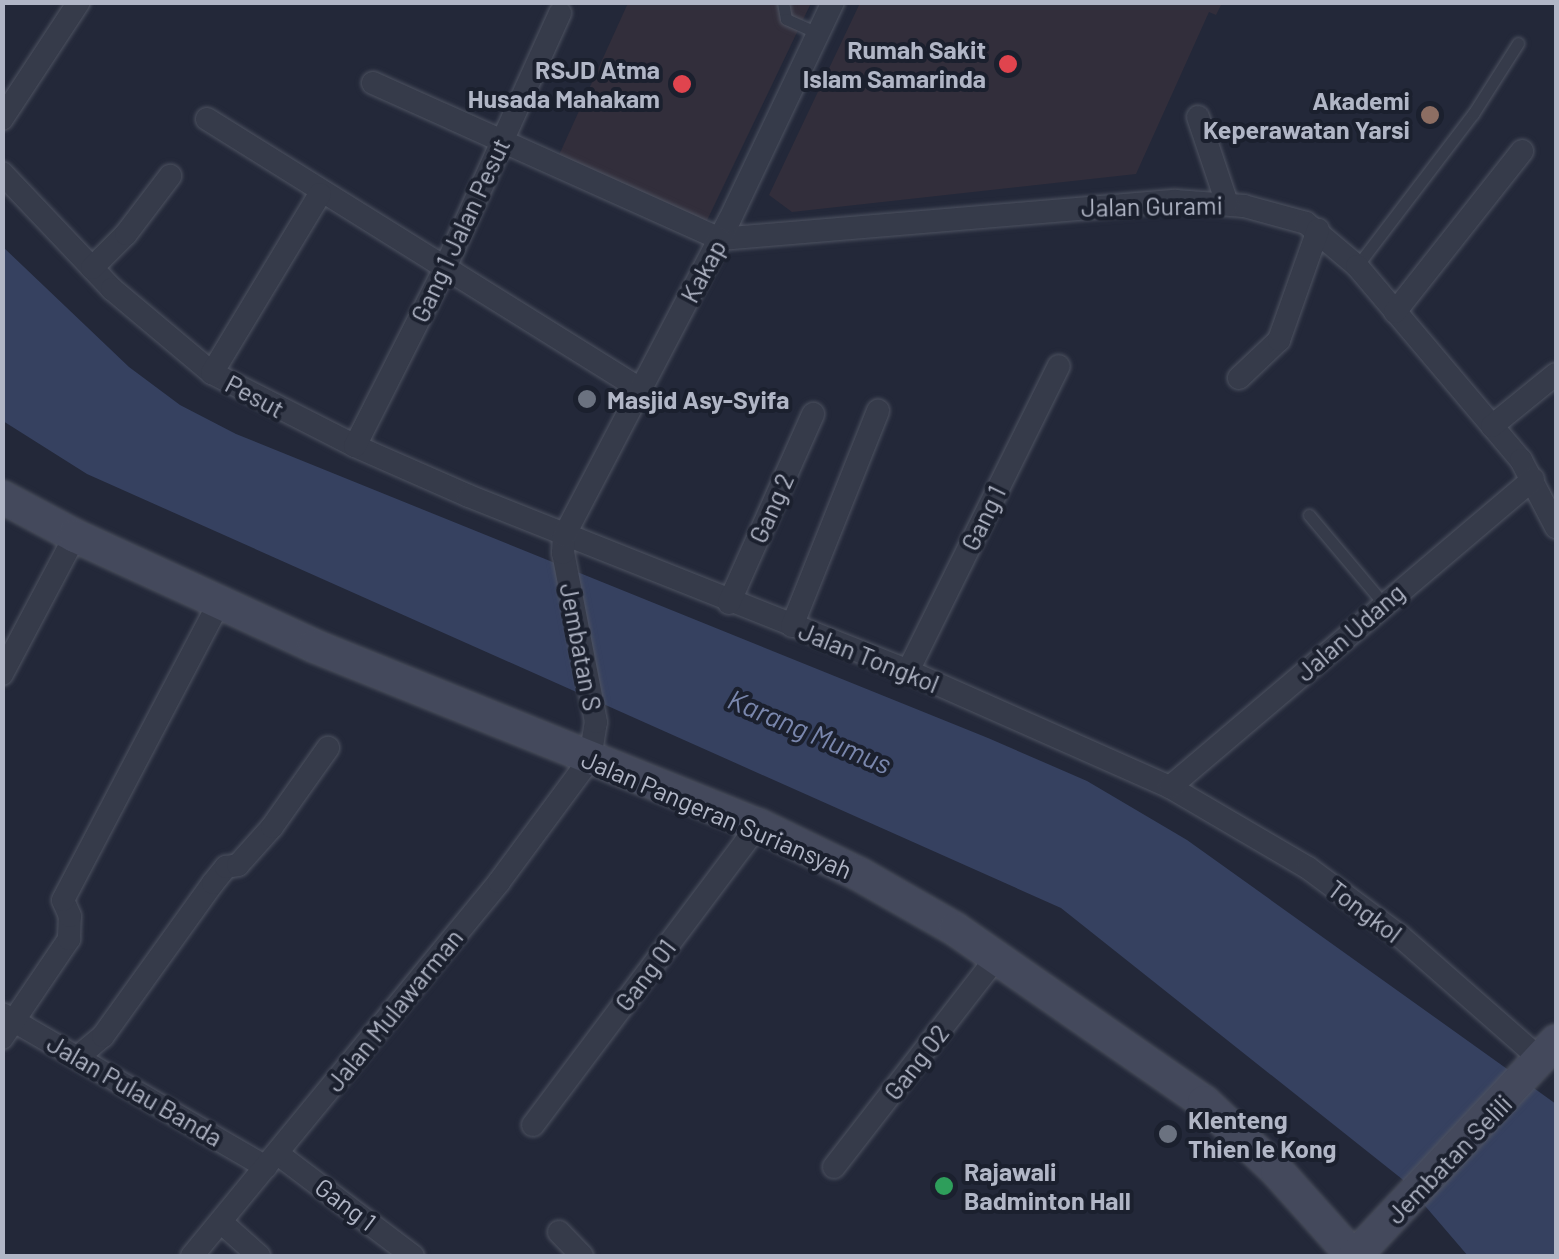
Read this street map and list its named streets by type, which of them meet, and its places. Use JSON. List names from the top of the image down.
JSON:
{
  "streets": {
    "main road": ["Jalan Pangeran Suriansyah", "Jembatan Selili"],
    "street": [
      "Jalan Gurami",
      "Gang 1 Jalan Pesut",
      "Kakap",
      "Pesut",
      "Gang 2",
      "Gang 1",
      "Jalan Udang",
      "Jembatan S",
      "Jalan Tongkol",
      "Tongkol",
      "Gang 01",
      "Jalan Mulawarman",
      "Gang 02",
      "Jalan Pulau Banda"
    ]
  },
  "crossings": [
    ["Jalan Gurami", "Kakap"],
    ["Jalan Gurami", "Jalan Udang"],
    ["Gang 1 Jalan Pesut", "Pesut"],
    ["Kakap", "Pesut"],
    ["Kakap", "Jembatan S"],
    ["Kakap", "Jalan Tongkol"],
    ["Pesut", "Jembatan S"],
    ["Pesut", "Jalan Tongkol"],
    ["Gang 2", "Jalan Tongkol"],
    ["Gang 1", "Jalan Tongkol"],
    ["Gang 1", "Jalan Mulawarman"],
    ["Gang 1", "Jalan Pulau Banda"],
    ["Jalan Udang", "Jalan Tongkol"],
    ["Jalan Udang", "Tongkol"],
    ["Jembatan S", "Jalan Tongkol"],
    ["Jembatan S", "Jalan Pangeran Suriansyah"],
    ["Jembatan S", "Jalan Mulawarman"],
    ["Jalan Tongkol", "Tongkol"],
    ["Jalan Pangeran Suriansyah", "Gang 01"],
    ["Jalan Pangeran Suriansyah", "Jalan Mulawarman"],
    ["Jalan Pangeran Suriansyah", "Gang 02"],
    ["Jalan Pangeran Suriansyah", "Jembatan Selili"],
    ["Tongkol", "Jembatan Selili"],
    ["Jalan Mulawarman", "Jalan Pulau Banda"]
  ],
  "water": ["Karang Mumus"],
  "places": [
    "Rumah Sakit Islam Samarinda",
    "RSJD Atma Husada Mahakam",
    "Akademi Keperawatan Yarsi",
    "Masjid Asy-Syifa",
    "Klenteng Thien Ie Kong",
    "Rajawali Badminton Hall"
  ]
}
